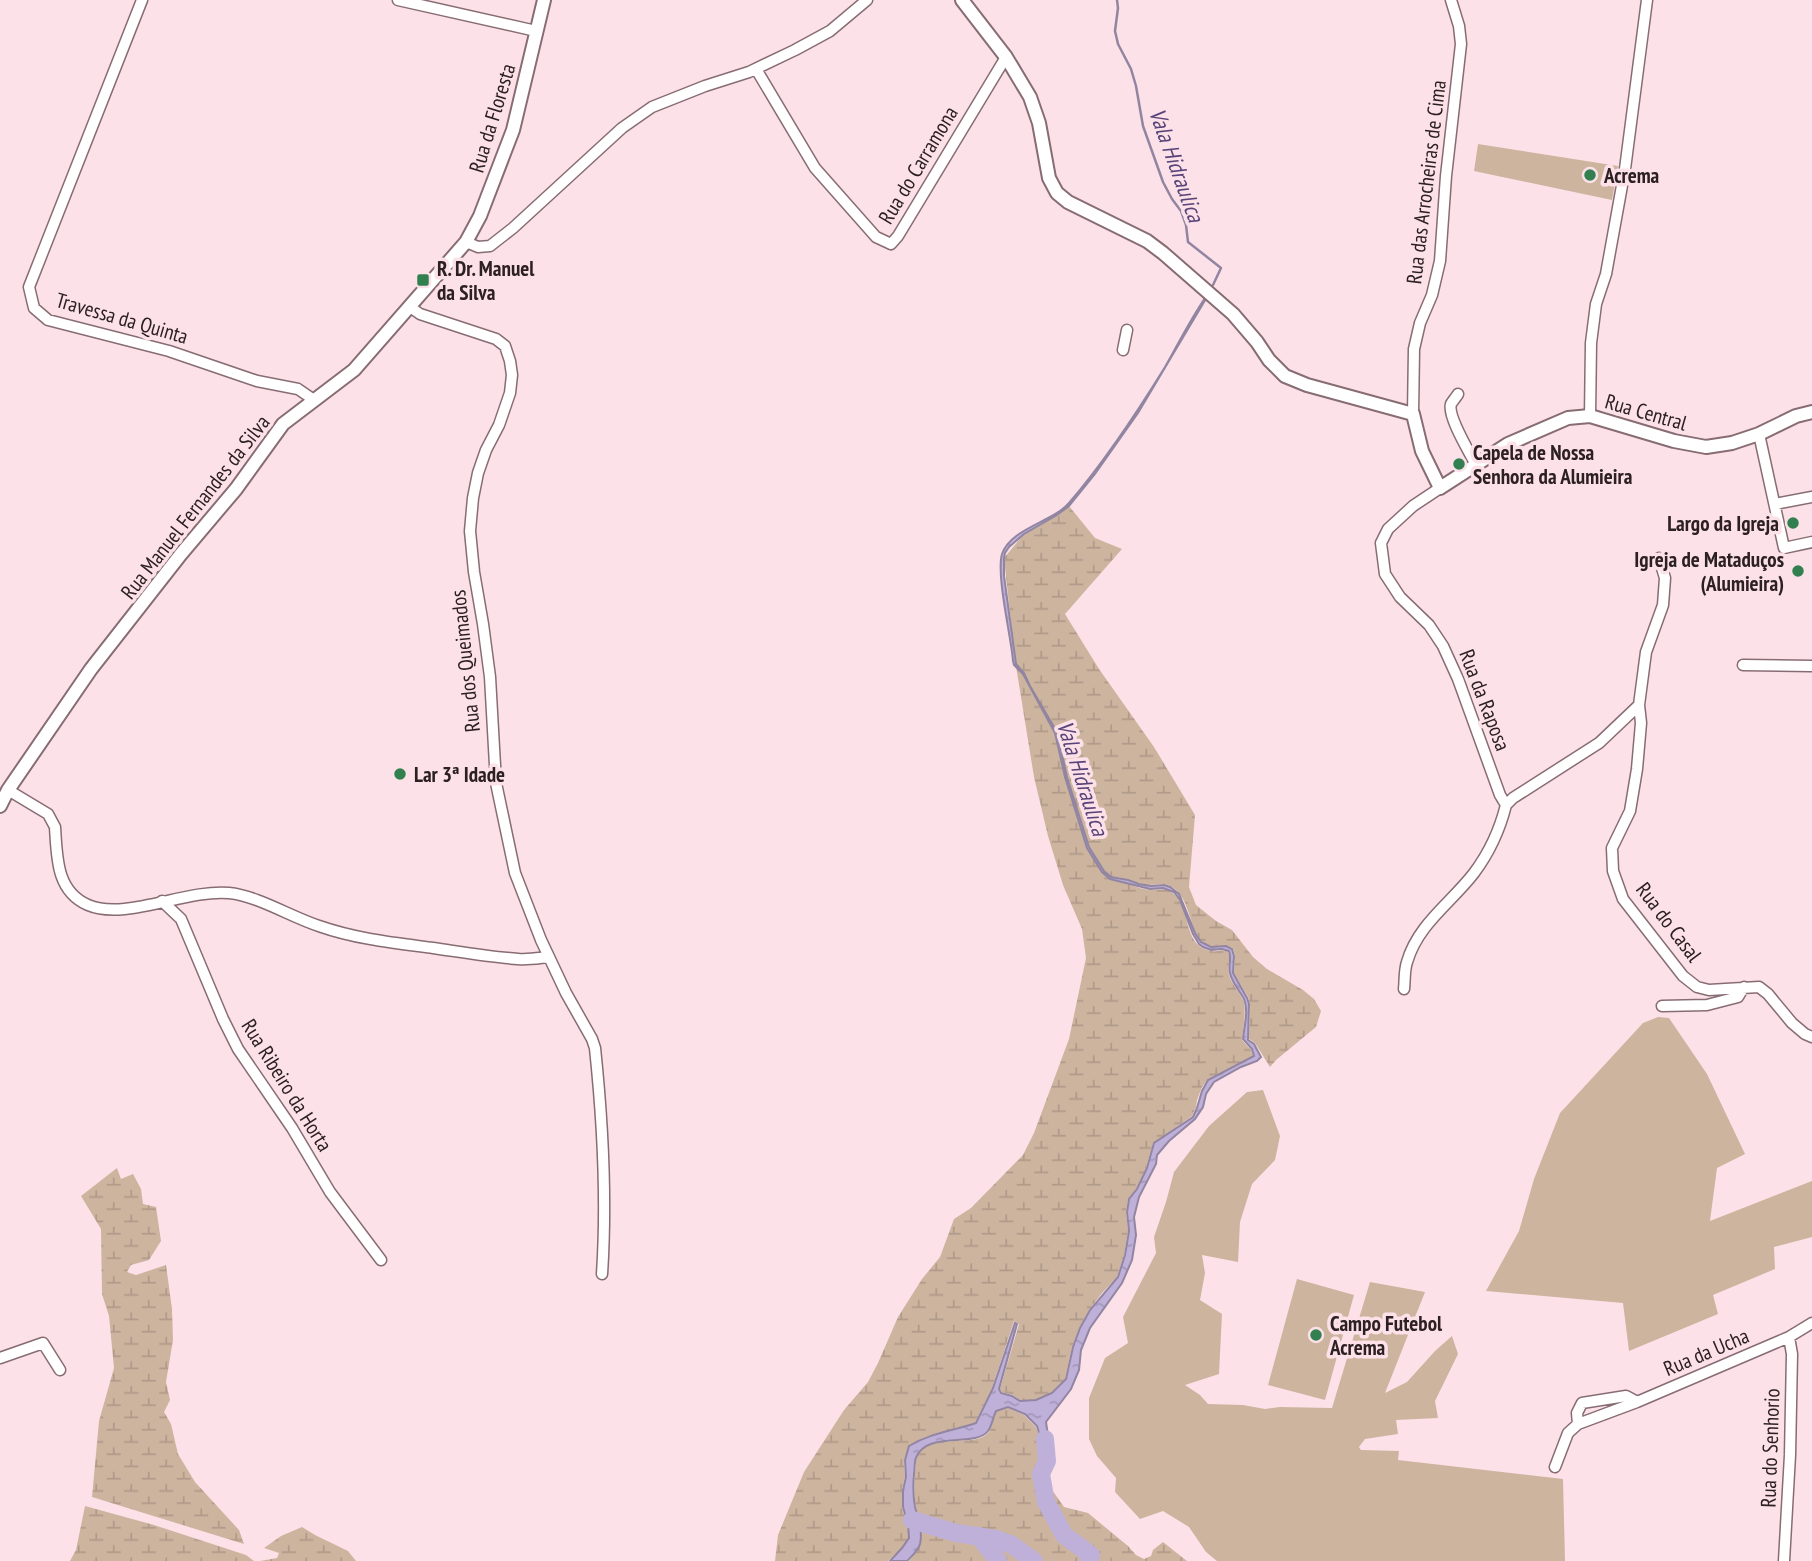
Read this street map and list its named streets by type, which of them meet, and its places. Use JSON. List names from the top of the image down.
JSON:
{
  "streets": {
    "street": [
      "Rua da Floresta",
      "Rua do Carramona",
      "Rua das Arrocheiras de Cima",
      "Travessa da Quinta",
      "Rua Central",
      "Rua Manuel Fernandes da Silva",
      "Rua dos Queimados",
      "Rua da Raposa",
      "Rua do Casal",
      "Rua Ribeiro da Horta",
      "Rua da Ucha",
      "Rua do Senhorio"
    ]
  },
  "crossings": [
    ["Rua da Floresta", "Rua Manuel Fernandes da Silva"],
    ["Rua das Arrocheiras de Cima", "Rua Central"],
    ["Rua das Arrocheiras de Cima", "Rua da Raposa"],
    ["Travessa da Quinta", "Rua Manuel Fernandes da Silva"],
    ["Rua Central", "Rua da Raposa"],
    ["Rua Manuel Fernandes da Silva", "Rua dos Queimados"],
    ["Rua da Ucha", "Rua do Senhorio"]
  ],
  "water": ["Vala Hidraulica"],
  "places": {
    "other": [
      "Acrema",
      "Capela de Nossa Senhora da Alumieira",
      "Largo da Igreja",
      "Igreja de Mataduços (Alumieira)",
      "Lar 3ª Idade",
      "Campo Futebol Acrema"
    ],
    "transit": ["R. Dr. Manuel da Silva"]
  }
}
